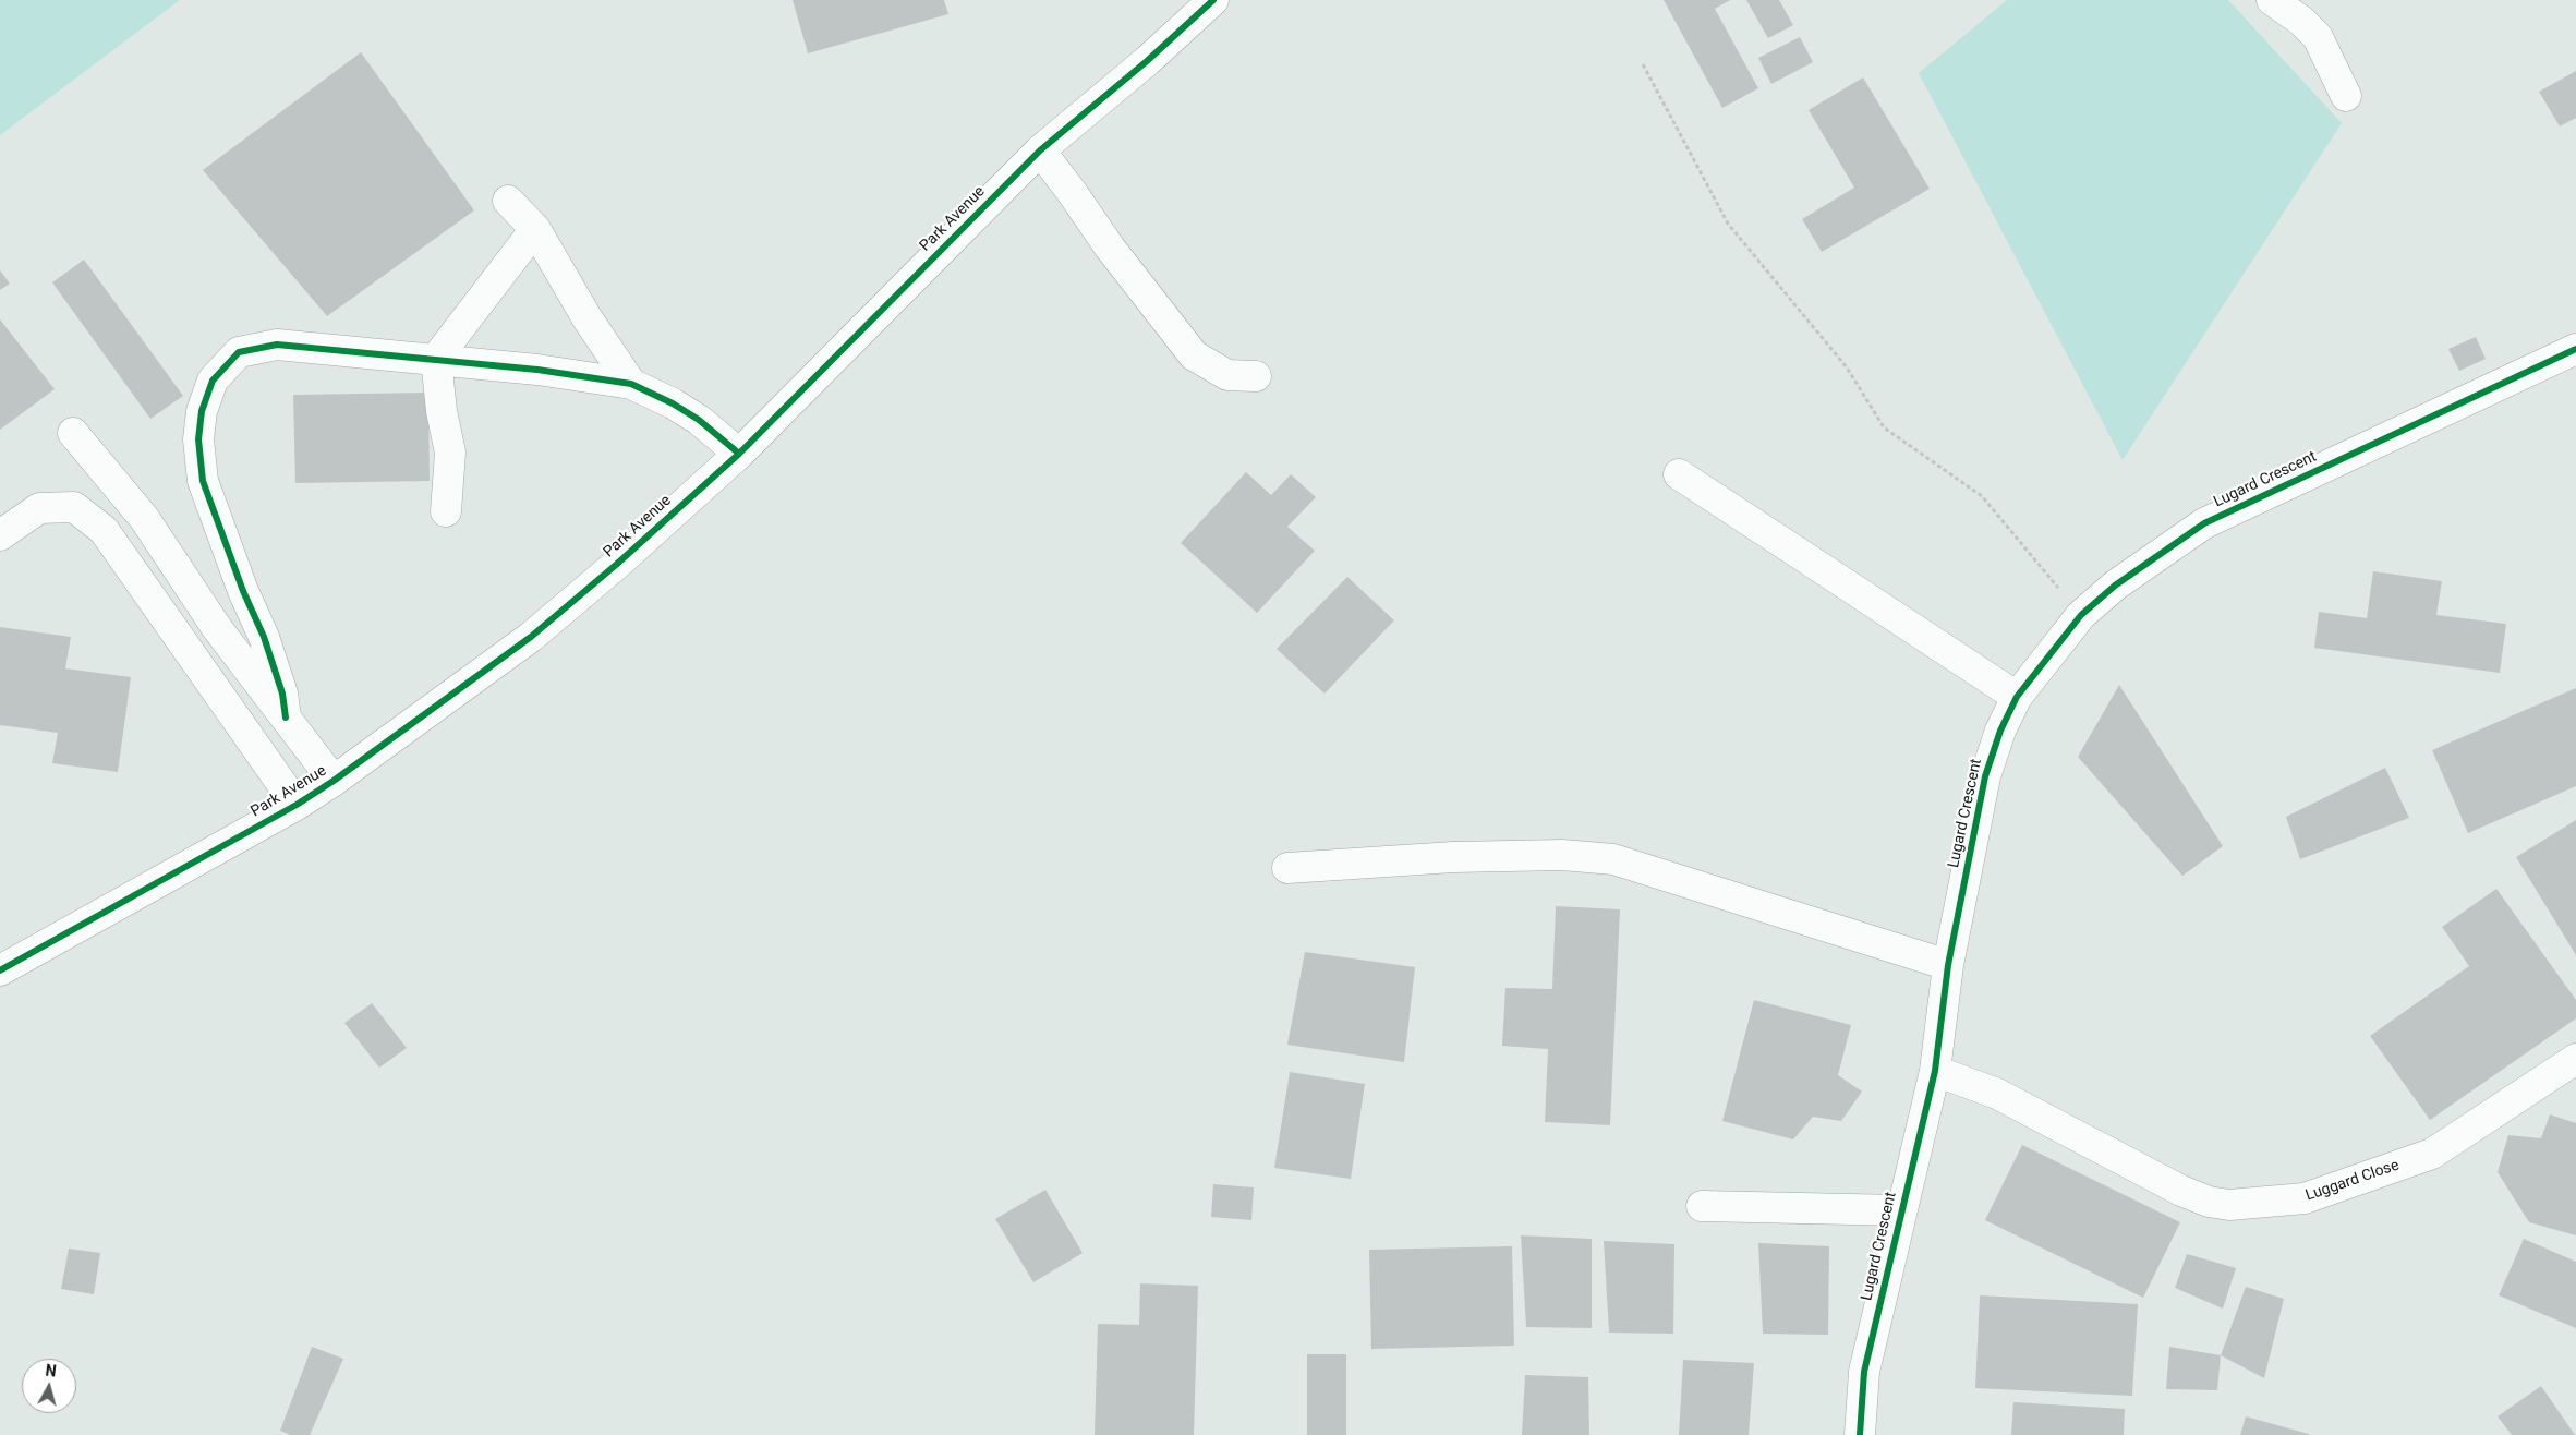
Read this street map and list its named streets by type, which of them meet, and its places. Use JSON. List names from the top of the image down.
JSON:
{
  "streets": {
    "street": ["Park Avenue", "Lugard Crescent", "Luggard Close"]
  },
  "crossings": [
    ["Lugard Crescent", "Luggard Close"]
  ],
  "north": "top"
}
